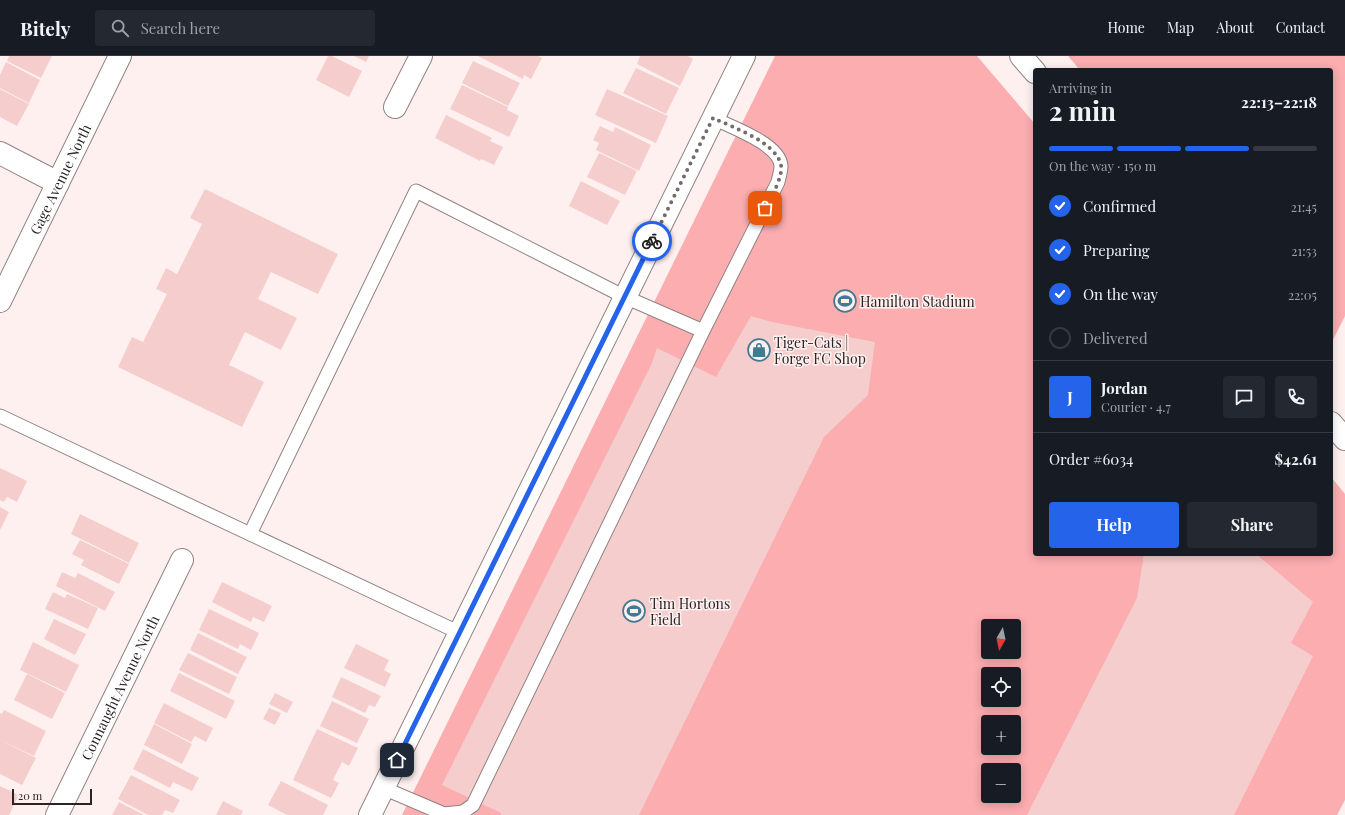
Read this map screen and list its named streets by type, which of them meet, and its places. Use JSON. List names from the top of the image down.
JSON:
{
  "streets": {
    "street": ["Gage Avenue North", "Connaught Avenue North"]
  },
  "places": {
    "sports": ["Hamilton Stadium", "Tim Hortons Field"],
    "shop": ["Tiger-Cats | Forge FC Shop"]
  },
  "scale_bar": "20 m",
  "north": "bottom",
  "page": {
    "header": "Bitely",
    "search": "Search here",
    "nav": [
      "Home",
      "Map",
      "About",
      "Contact"
    ],
    "heading": ["2 min", "Arriving in", "22:13–22:18"],
    "panel": [
      "Jordan",
      "Courier · 4.7",
      "Order #6034",
      "$42.61"
    ],
    "bar": "On the way · 150 m",
    "list": [
      ["Confirmed", "21:45"],
      ["Preparing", "21:53"],
      ["On the way", "22:05"],
      "Delivered"
    ],
    "round": "J",
    "buttons": ["Help", "Share"],
    "map_buttons": ["+", "−"],
    "scale": "20 m"
  }
}
